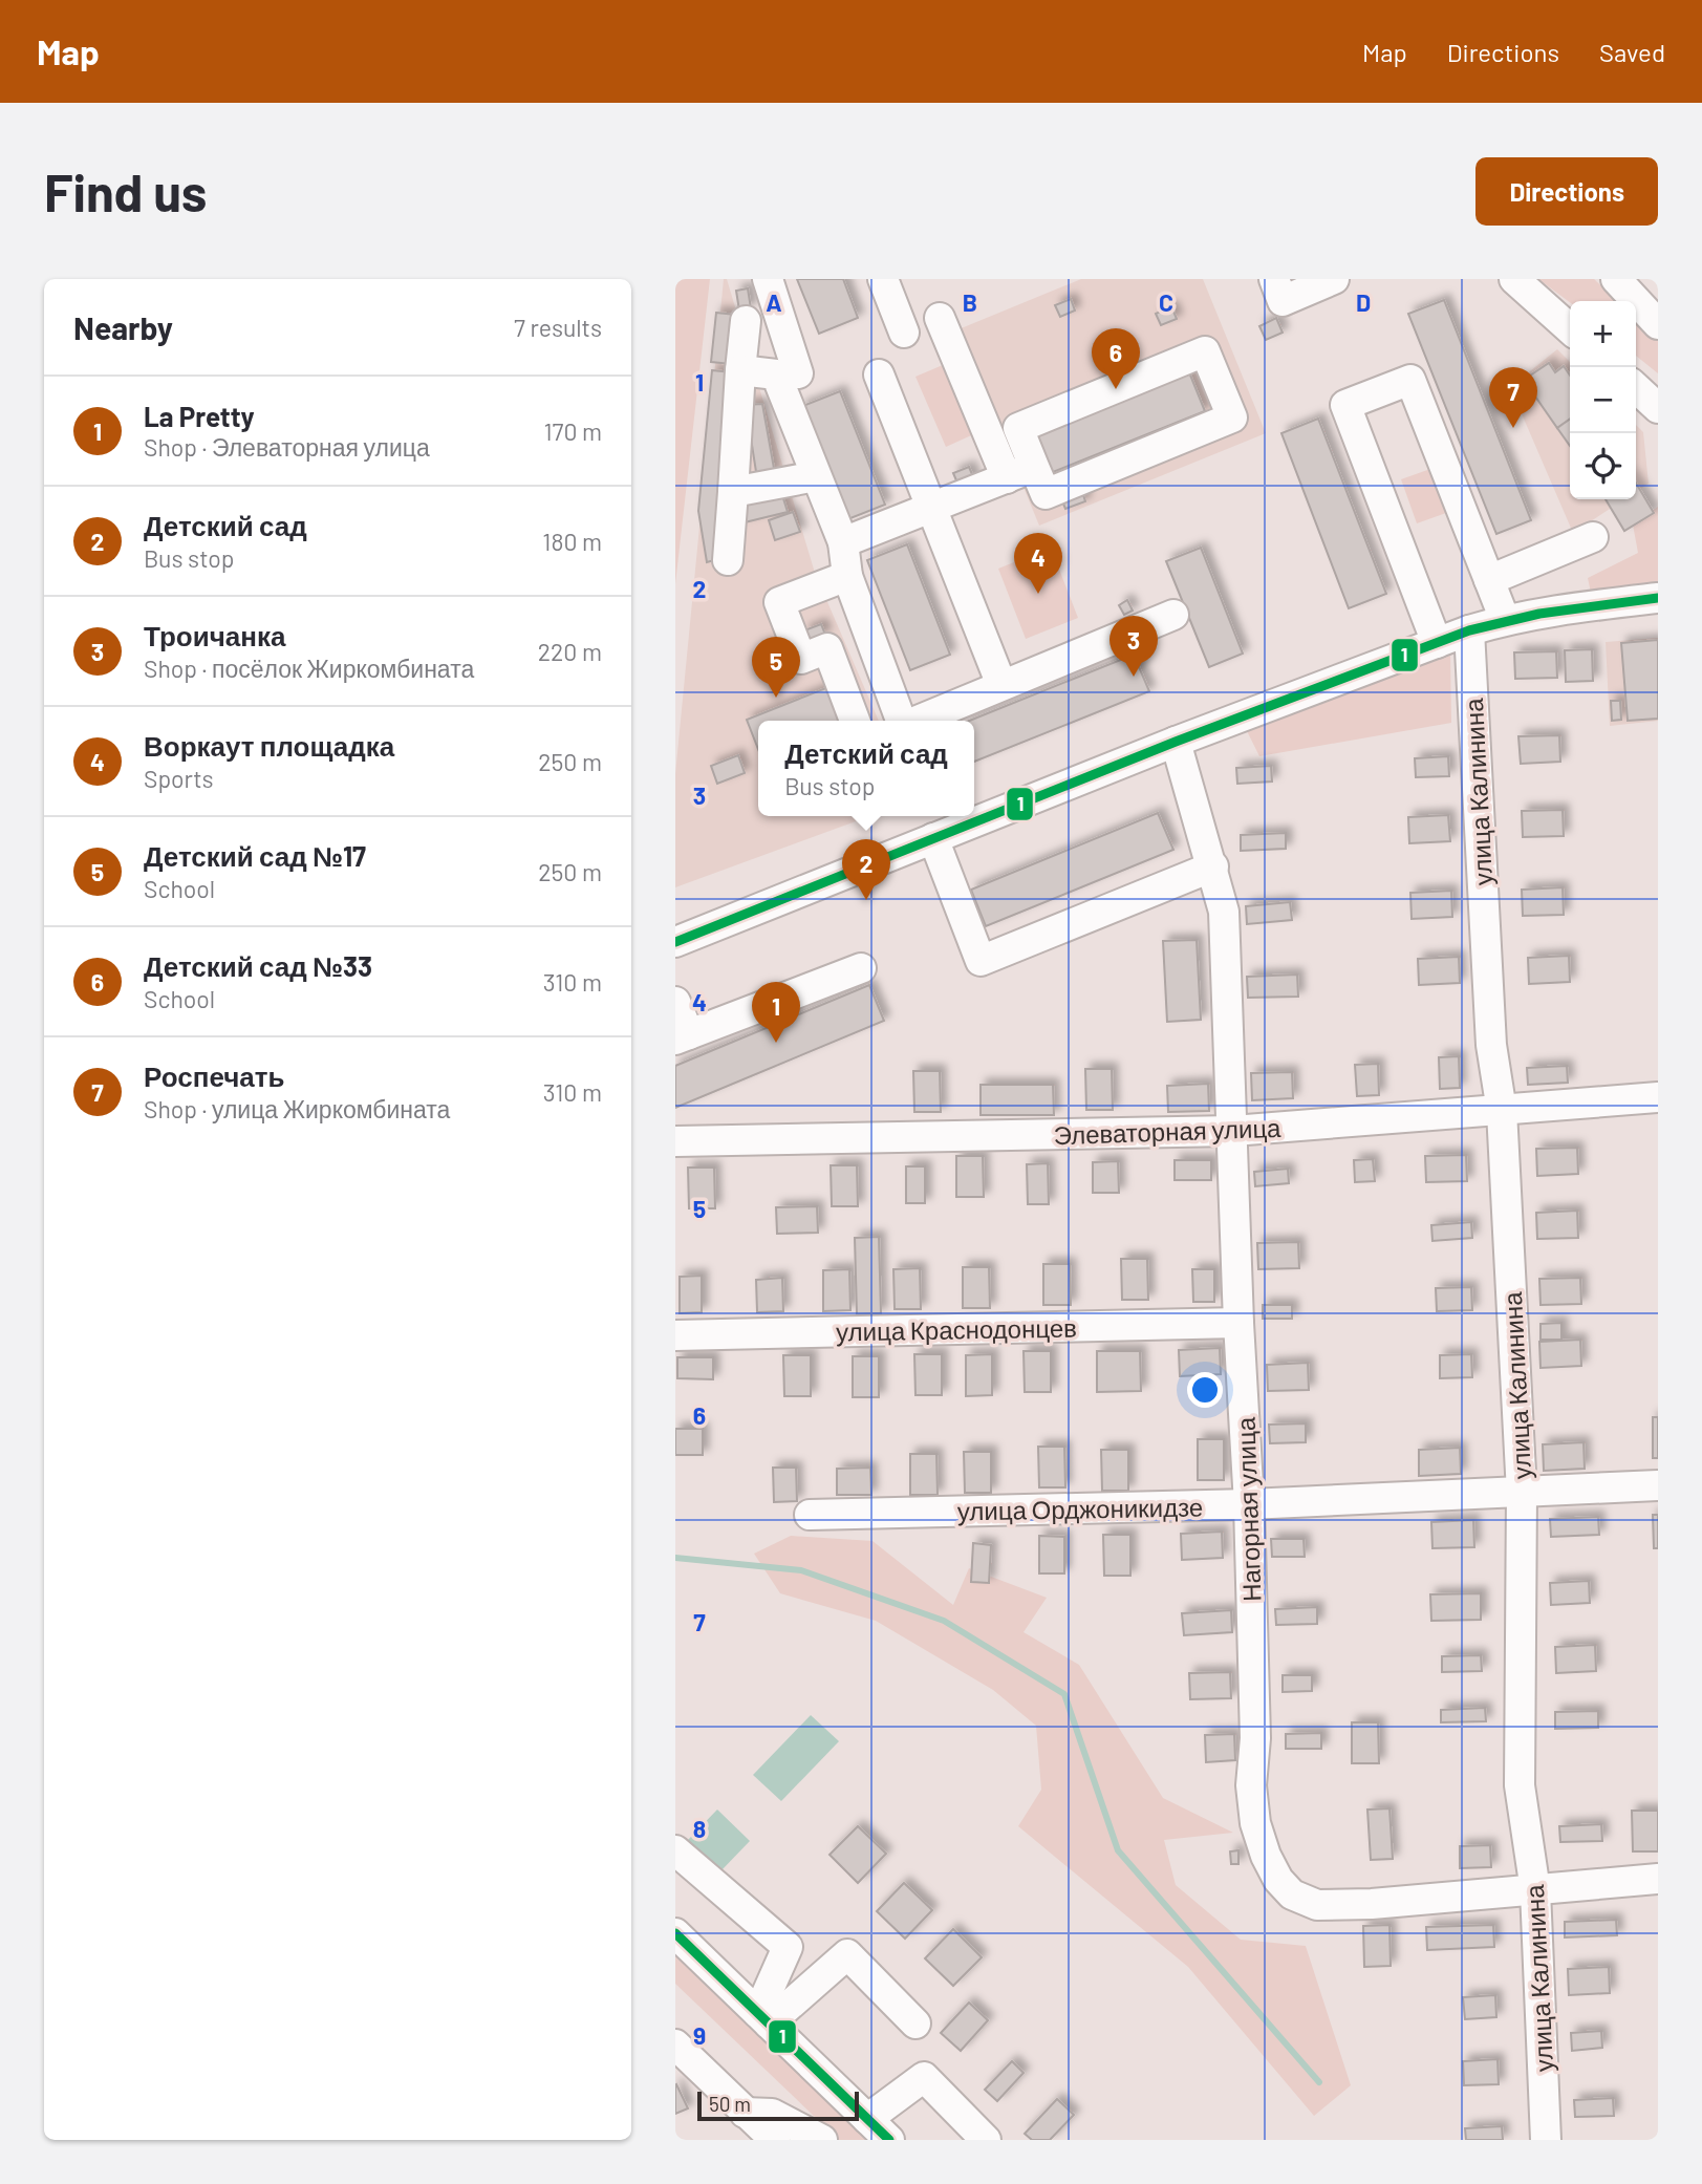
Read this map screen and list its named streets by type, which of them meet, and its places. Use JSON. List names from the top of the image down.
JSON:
{
  "streets": {
    "street": [
      "улица Калинина",
      "Элеваторная улица",
      "улица Краснодонцев",
      "улица Орджоникидзе",
      "Нагорная улица"
    ]
  },
  "crossings": [
    ["улица Калинина", "Элеваторная улица"],
    ["улица Калинина", "улица Орджоникидзе"],
    ["улица Калинина", "Нагорная улица"],
    ["Элеваторная улица", "Нагорная улица"],
    ["улица Краснодонцев", "Нагорная улица"],
    ["улица Орджоникидзе", "Нагорная улица"]
  ],
  "lines": ["transit line 1"],
  "scale_bar": "50 m",
  "page": {
    "header": "Map",
    "nav": ["Map", "Directions", "Saved"],
    "buttons": "Directions",
    "title": "Find us",
    "heading": ["Nearby", "7 results"],
    "map_buttons": ["+", "−"],
    "pins": [
      "6",
      "7",
      "4",
      "3",
      "5",
      "2",
      "1"
    ],
    "list": [
      {
        "mark": "1",
        "name": "La Pretty",
        "note": "Shop · Элеваторная улица",
        "value": "170 m"
      },
      {
        "mark": "2",
        "name": "Детский сад",
        "note": "Bus stop",
        "value": "180 m"
      },
      {
        "mark": "3",
        "name": "Троичанка",
        "note": "Shop · посёлок Жиркомбината",
        "value": "220 m"
      },
      {
        "mark": "4",
        "name": "Воркаут площадка",
        "note": "Sports",
        "value": "250 m"
      },
      {
        "mark": "5",
        "name": "Детский сад №17",
        "note": "School",
        "value": "250 m"
      },
      {
        "mark": "6",
        "name": "Детский сад №33",
        "note": "School",
        "value": "310 m"
      },
      {
        "mark": "7",
        "name": "Роспечать",
        "note": "Shop · улица Жиркомбината",
        "value": "310 m"
      }
    ],
    "popup": ["Детский сад", "Bus stop"],
    "scale": "50 m"
  },
  "grid": {
    "columns": [
      "A",
      "B",
      "C",
      "D"
    ],
    "rows": [
      "1",
      "2",
      "3",
      "4",
      "5",
      "6",
      "7",
      "8",
      "9"
    ]
  }
}
